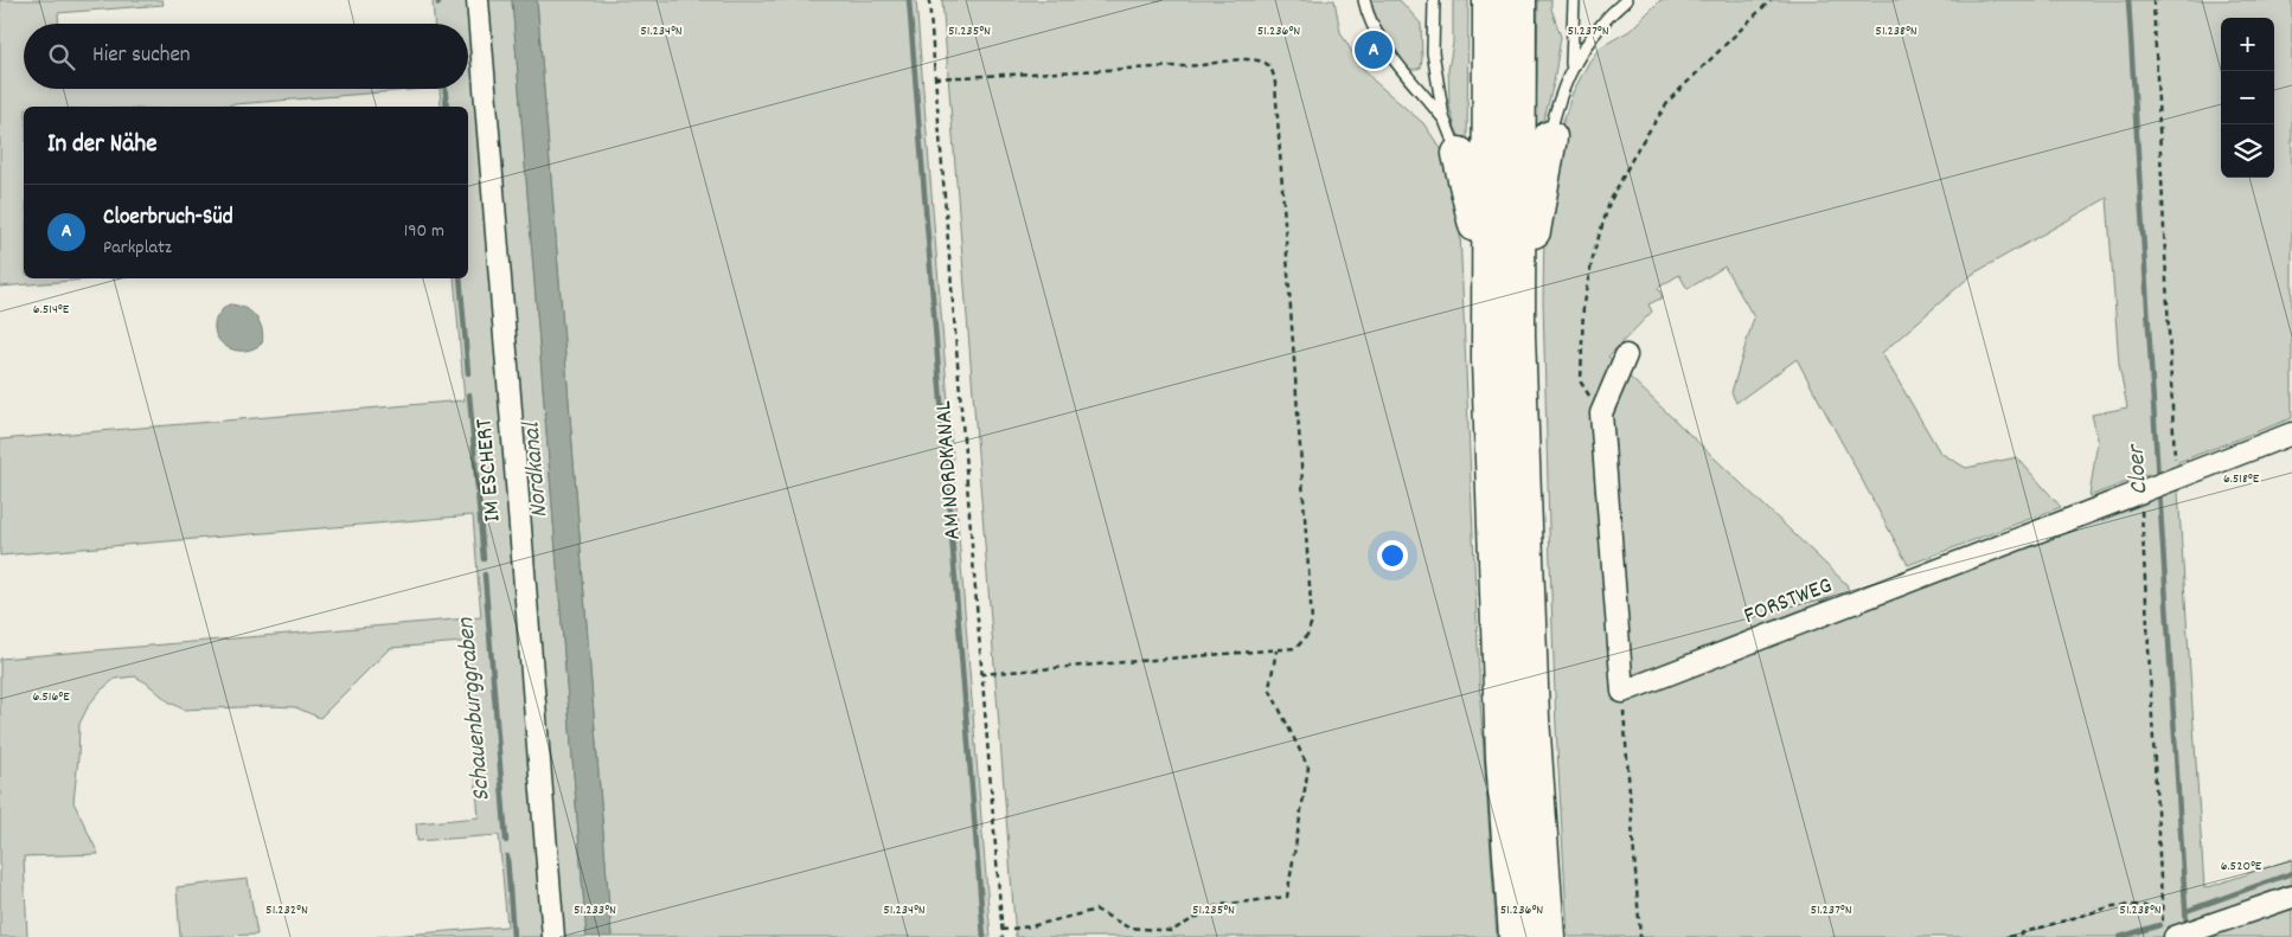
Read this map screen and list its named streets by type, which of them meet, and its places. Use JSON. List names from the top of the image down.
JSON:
{
  "streets": {
    "street": ["IM ESCHERT", "FORSTWEG"],
    "path": ["AM NORDKANAL"]
  },
  "water": ["Nordkanal", "Cloer", "Schauenburggraben"],
  "page": {
    "map_buttons": ["+", "−"],
    "search": "Hier suchen",
    "pins": "A",
    "heading": "In der Nähe",
    "list": [
      {
        "mark": "A",
        "name": "Cloerbruch-Süd",
        "note": "Parkplatz",
        "value": "190 m"
      }
    ]
  },
  "coordinates": [
    "51.234°N",
    "51.235°N",
    "51.236°N",
    "51.237°N",
    "51.238°N",
    "6.514°E",
    "6.518°E",
    "6.516°E",
    "6.520°E",
    "51.232°N",
    "51.233°N"
  ]
}
